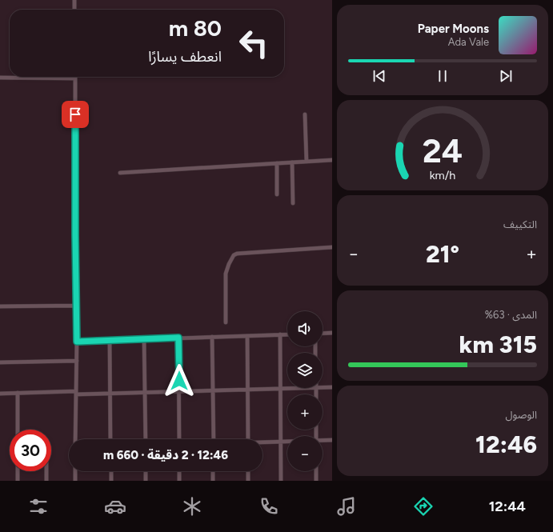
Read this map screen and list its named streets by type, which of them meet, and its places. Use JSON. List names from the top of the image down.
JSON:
{
  "page": {
    "turn": ["80 m", "انعطف يسارًا"],
    "song": ["Paper Moons", "Ada Vale"],
    "tile": [
      "التكييف",
      ["المدى · 63%", "315 km"],
      ["الوصول", "12:46"]
    ],
    "heat": ["−", "21°", "+"],
    "map_buttons": ["+", "−"],
    "limit": "30",
    "trip": "12:46 · 2 دقيقة · 660 m",
    "tabs": "12:44",
    "gauge": ["24", "km/h"]
  }
}
